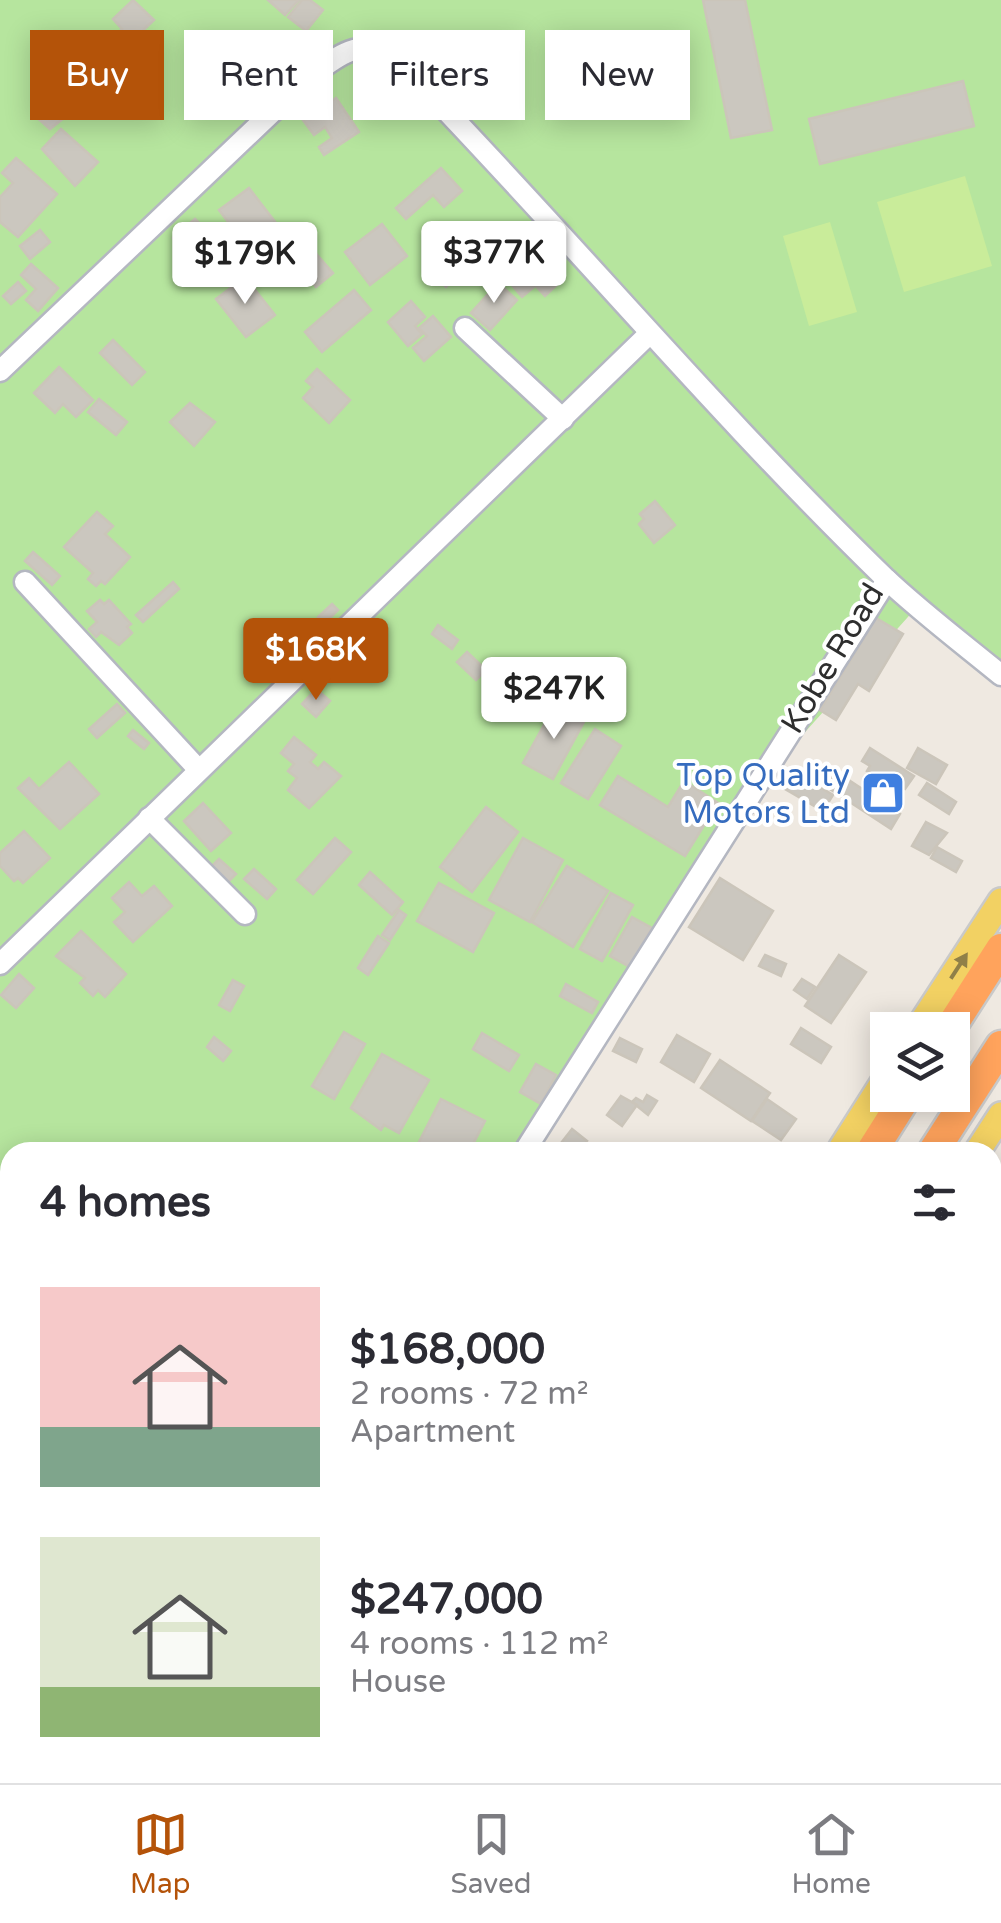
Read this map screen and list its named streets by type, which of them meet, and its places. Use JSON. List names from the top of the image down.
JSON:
{
  "streets": {
    "street": ["Kobe Road"]
  },
  "places": {
    "shop": ["Top Quality Motors Ltd"]
  },
  "page": {
    "chip": [
      "Buy",
      "Rent",
      "Filters",
      "New"
    ],
    "price": [
      "$377K",
      "$179K",
      "$168K",
      "$247K"
    ],
    "heading": "4 homes",
    "list": [
      {
        "name": "$168,000",
        "note": "2 rooms · 72 m² · Apartment"
      },
      {
        "name": "$247,000",
        "note": "4 rooms · 112 m² · House"
      }
    ],
    "tabs": ["Map", "Saved", "Home"]
  }
}
